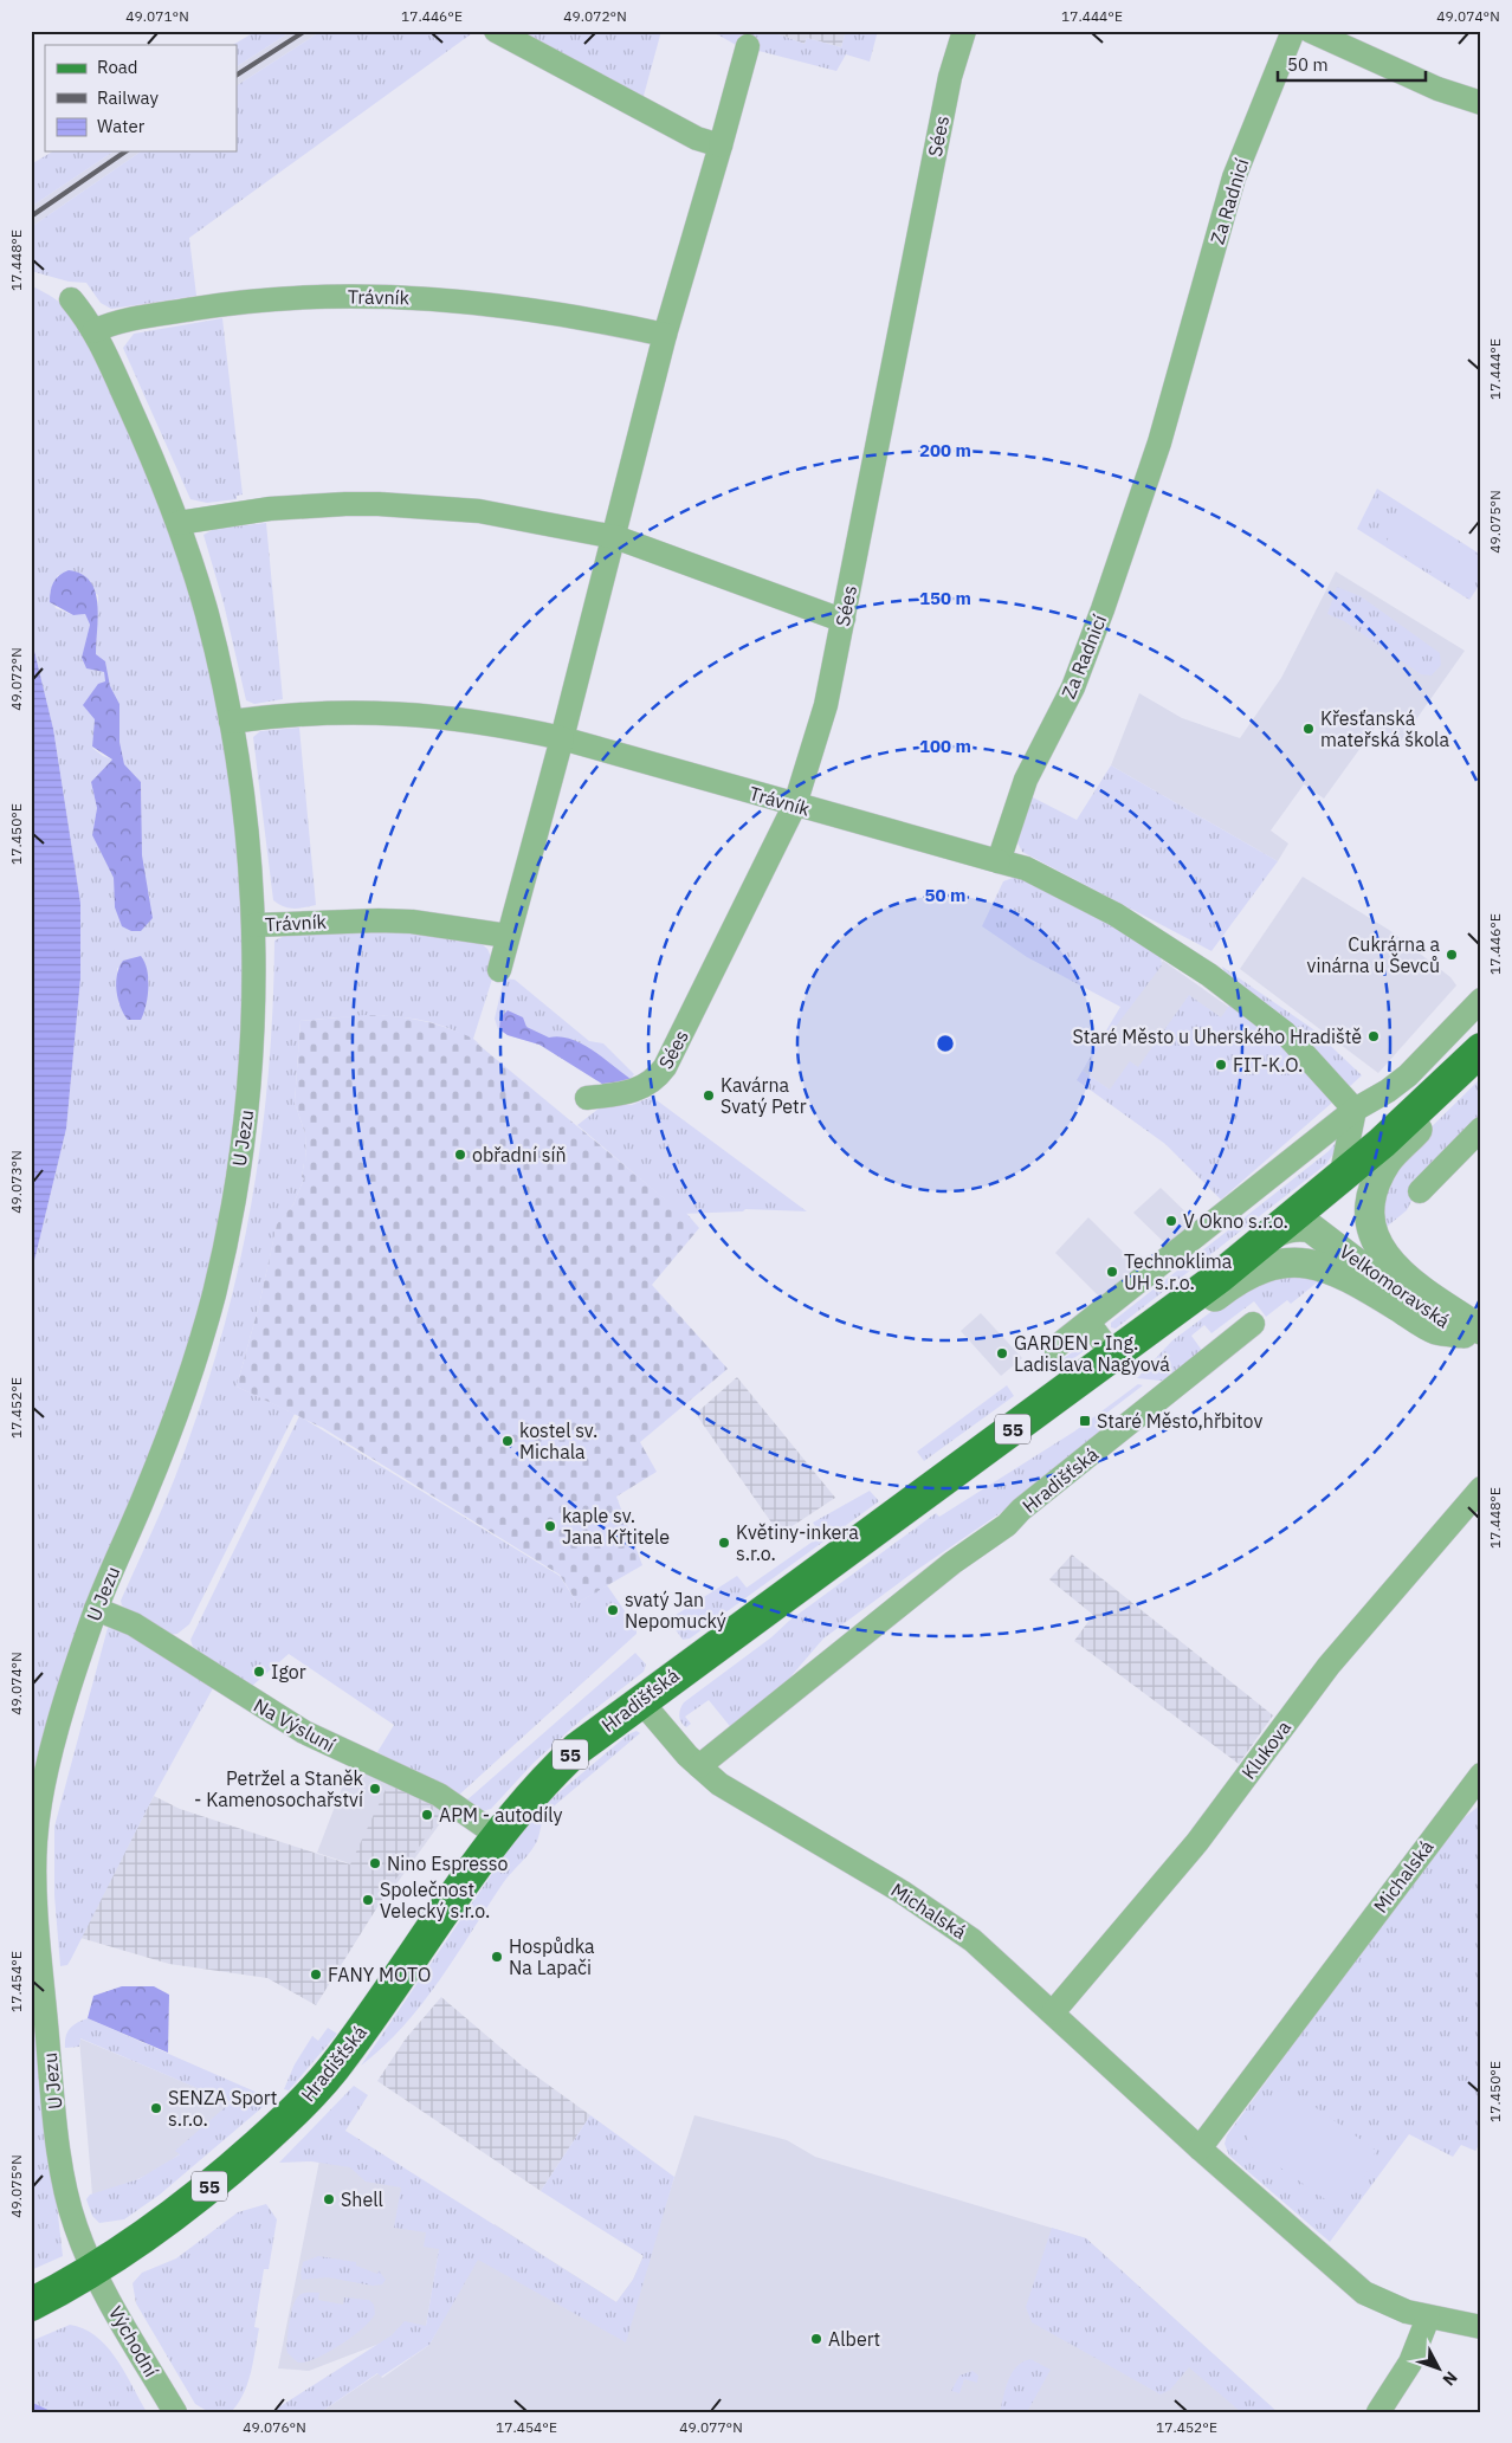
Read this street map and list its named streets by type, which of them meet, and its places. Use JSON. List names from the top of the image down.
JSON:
{
  "streets": {
    "main road": ["55", "Hradišťská"],
    "street": [
      "Sées",
      "Za Radnicí",
      "Trávník",
      "U Jezu",
      "Velkomoravská",
      "Na Výsluní",
      "Klukova",
      "Michalská",
      "Východní"
    ]
  },
  "crossings": [
    ["Sées", "Trávník"],
    ["Za Radnicí", "Trávník"],
    ["Trávník", "U Jezu"],
    ["U Jezu", "Hradišťská"],
    ["U Jezu", "Na Výsluní"],
    ["U Jezu", "Východní"],
    ["Velkomoravská", "55"],
    ["Velkomoravská", "Hradišťská"],
    ["55", "Hradišťská"],
    ["Hradišťská", "Na Výsluní"],
    ["Hradišťská", "Michalská"],
    ["Hradišťská", "Východní"],
    ["Klukova", "Michalská"]
  ],
  "places": {
    "other": [
      "Křesťanská mateřská škola",
      "Cukrárna a vinárna u Ševců",
      "Staré Město u Uherského Hradiště",
      "FIT-K.O.",
      "Kavárna Svatý Petr",
      "obřadní síň",
      "V Okno s.r.o.",
      "Technoklima UH s.r.o.",
      "GARDEN - Ing. Ladislava Nagyová",
      "kostel sv. Michala",
      "kaple sv. Jana Křtitele",
      "Květiny-inkera s.r.o.",
      "svatý Jan Nepomucký",
      "Igor",
      "Petržel a Staněk - Kamenosochařství",
      "APM - autodíly",
      "Nino Espresso",
      "Společnost Velecký s.r.o.",
      "Hospůdka Na Lapači",
      "FANY MOTO",
      "SENZA Sport s.r.o.",
      "Shell",
      "Albert"
    ],
    "transit": ["Staré Město,hřbitov"]
  },
  "legend": ["Road", "Railway", "Water"],
  "scale_bar": "50 m",
  "north": "bottom right",
  "coordinates": [
    "49.071°N",
    "17.446°E",
    "49.072°N",
    "17.444°E",
    "49.074°N",
    "17.448°E",
    "49.075°N",
    "17.450°E",
    "49.073°N",
    "17.452°E",
    "17.454°E",
    "49.076°N",
    "49.077°N"
  ],
  "rings": [
    "200 m",
    "150 m",
    "100 m",
    "50 m"
  ]
}
